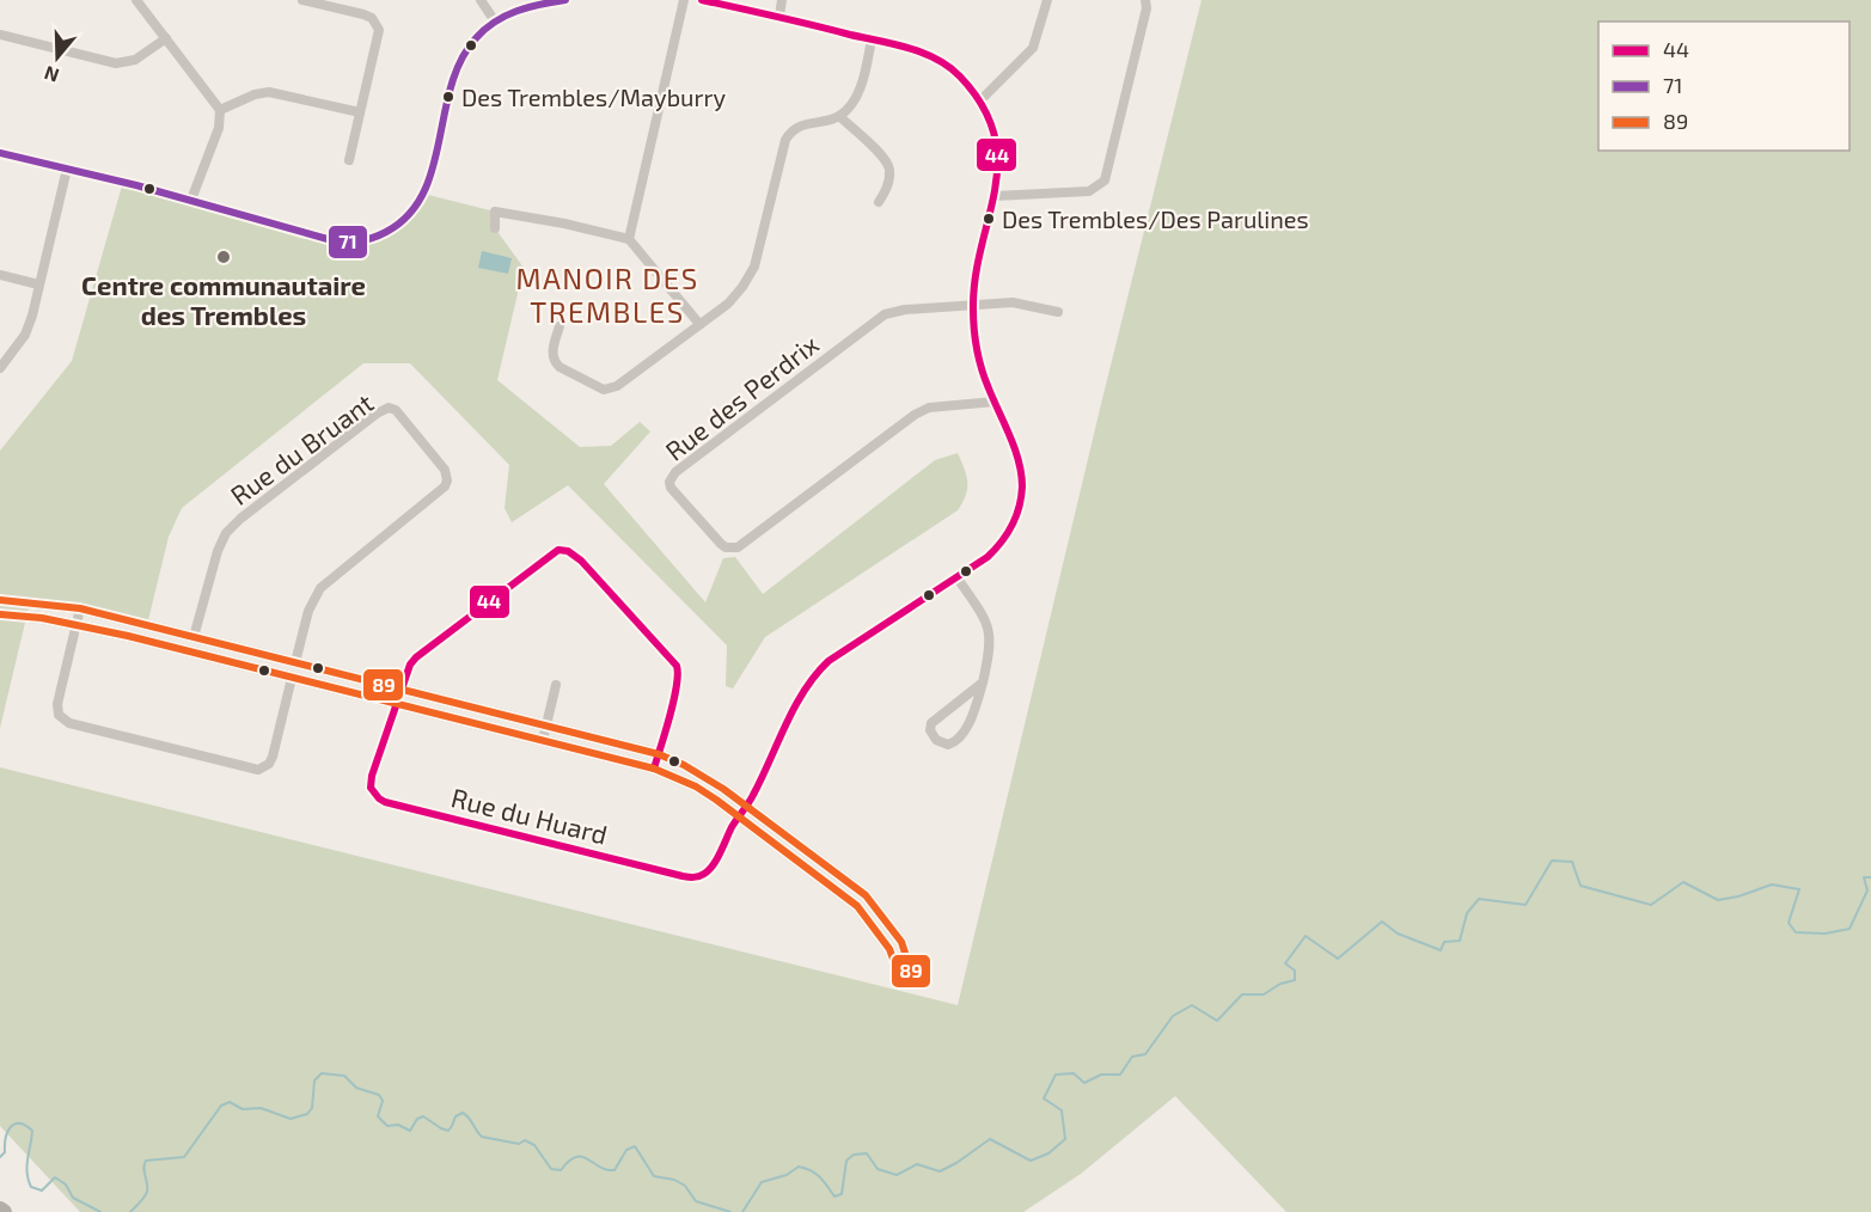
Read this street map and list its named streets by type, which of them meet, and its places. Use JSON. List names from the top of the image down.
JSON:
{
  "streets": {
    "street": ["Rue des Perdrix", "Rue du Bruant", "Rue du Huard"]
  },
  "districts": ["MANOIR DES TREMBLES"],
  "places": ["Des Trembles/Mayburry", "Des Trembles/Des Parulines", "Centre communautaire des Trembles"],
  "lines": ["transit line 44", "transit line 71", "transit line 89"],
  "legend": ["44", "71", "89"],
  "north": "bottom"
}
